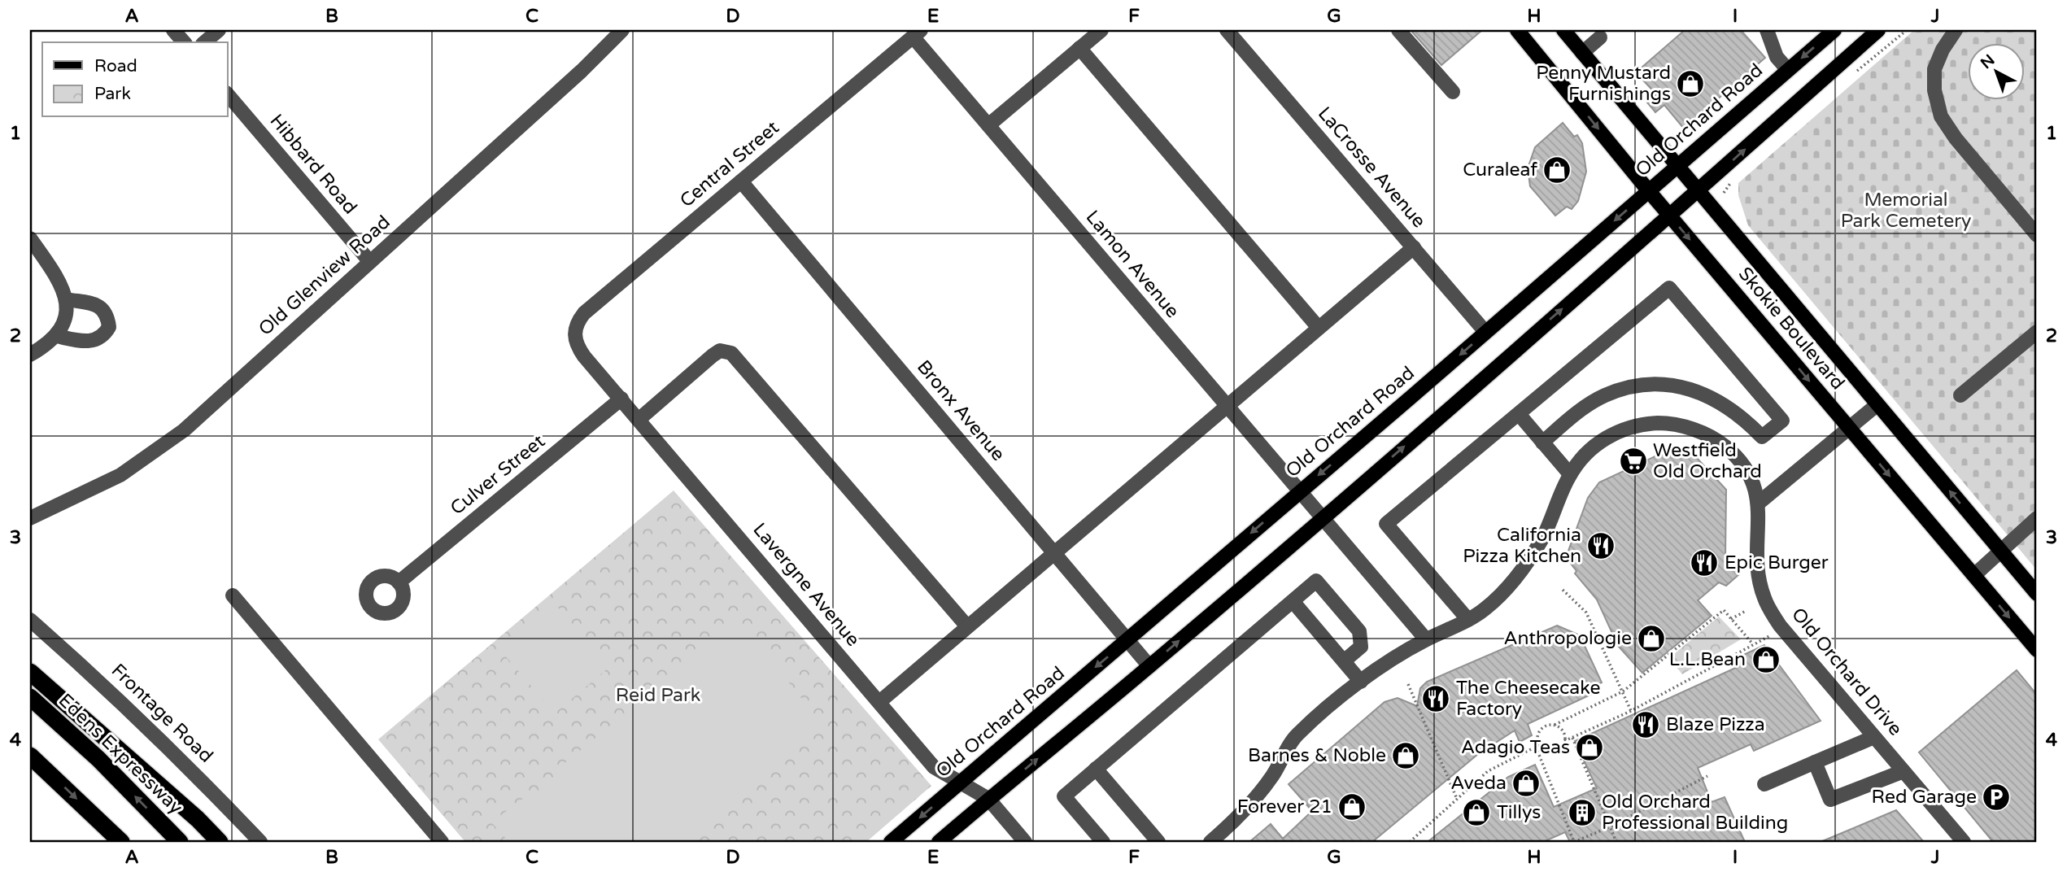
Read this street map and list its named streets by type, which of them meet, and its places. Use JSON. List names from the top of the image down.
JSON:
{
  "streets": {
    "highway": ["Edens Expressway"],
    "main road": ["Old Orchard Road", "Skokie Boulevard"],
    "street": [
      "Hibbard Road",
      "Central Street",
      "LaCrosse Avenue",
      "Lamon Avenue",
      "Old Glenview Road",
      "Bronx Avenue",
      "Culver Street",
      "Lavergne Avenue",
      "Old Orchard Drive",
      "Frontage Road"
    ]
  },
  "crossings": [
    ["Old Orchard Road", "LaCrosse Avenue"],
    ["Old Orchard Road", "Lamon Avenue"],
    ["Old Orchard Road", "Skokie Boulevard"],
    ["Old Orchard Road", "Bronx Avenue"],
    ["Old Orchard Road", "Lavergne Avenue"],
    ["Hibbard Road", "Old Glenview Road"],
    ["Central Street", "Lamon Avenue"],
    ["Central Street", "Bronx Avenue"],
    ["Central Street", "Lavergne Avenue"],
    ["Culver Street", "Lavergne Avenue"]
  ],
  "parks": ["Memorial Park Cemetery", "Reid Park"],
  "places": {
    "shop": [
      "Penny Mustard Furnishings",
      "Curaleaf",
      "Anthropologie",
      "L.L.Bean",
      "Adagio Teas",
      "Barnes & Noble",
      "Aveda",
      "Forever 21",
      "Tillys"
    ],
    "supermarket": ["Westfield Old Orchard"],
    "restaurant": [
      "California Pizza Kitchen",
      "Epic Burger",
      "The Cheesecake Factory",
      "Blaze Pizza"
    ],
    "parking": ["Red Garage"],
    "building": ["Old Orchard Professional Building"]
  },
  "legend": ["Road", "Park"],
  "north": "top left",
  "grid": {
    "columns": [
      "A",
      "B",
      "C",
      "D",
      "E",
      "F",
      "G",
      "H",
      "I",
      "J"
    ],
    "rows": [
      "1",
      "2",
      "3",
      "4"
    ]
  }
}
